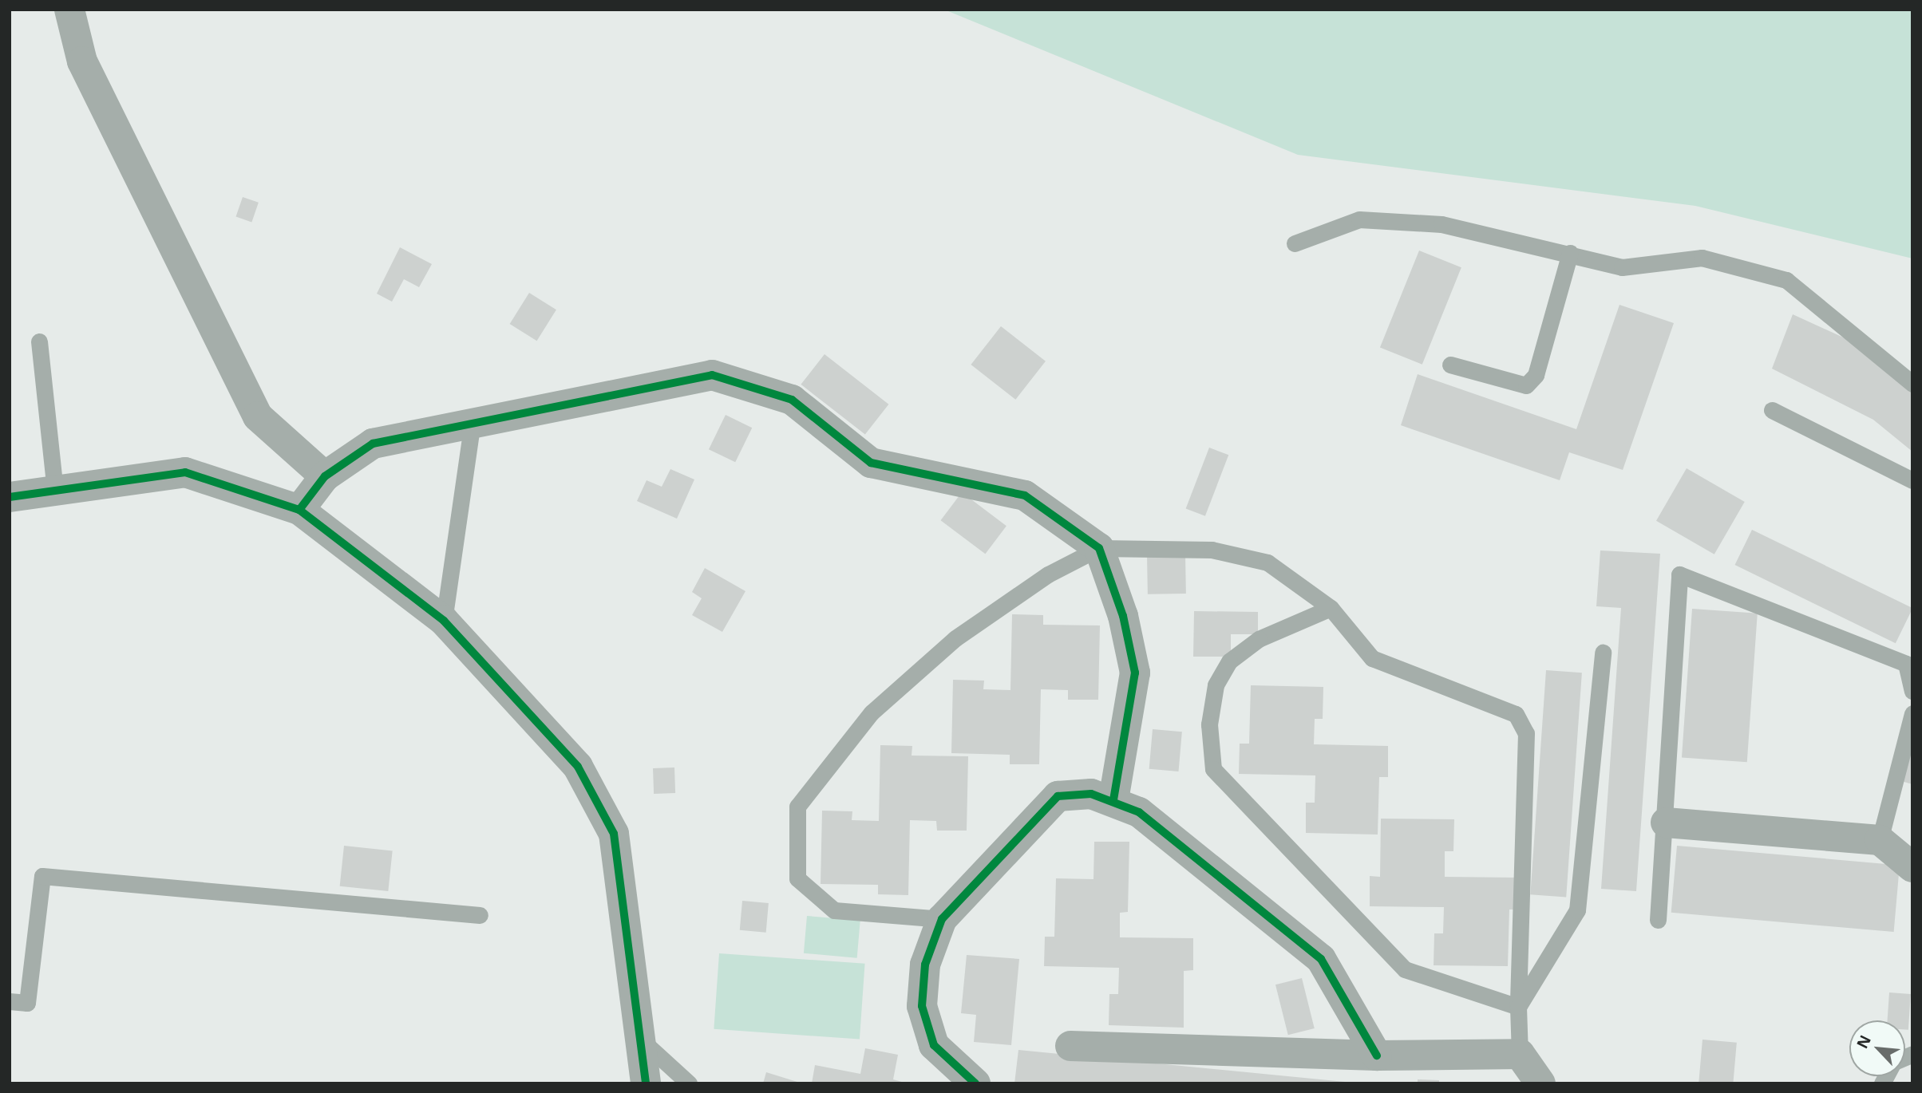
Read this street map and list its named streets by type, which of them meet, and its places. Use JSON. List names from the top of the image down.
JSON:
{
  "north": "top left"
}
